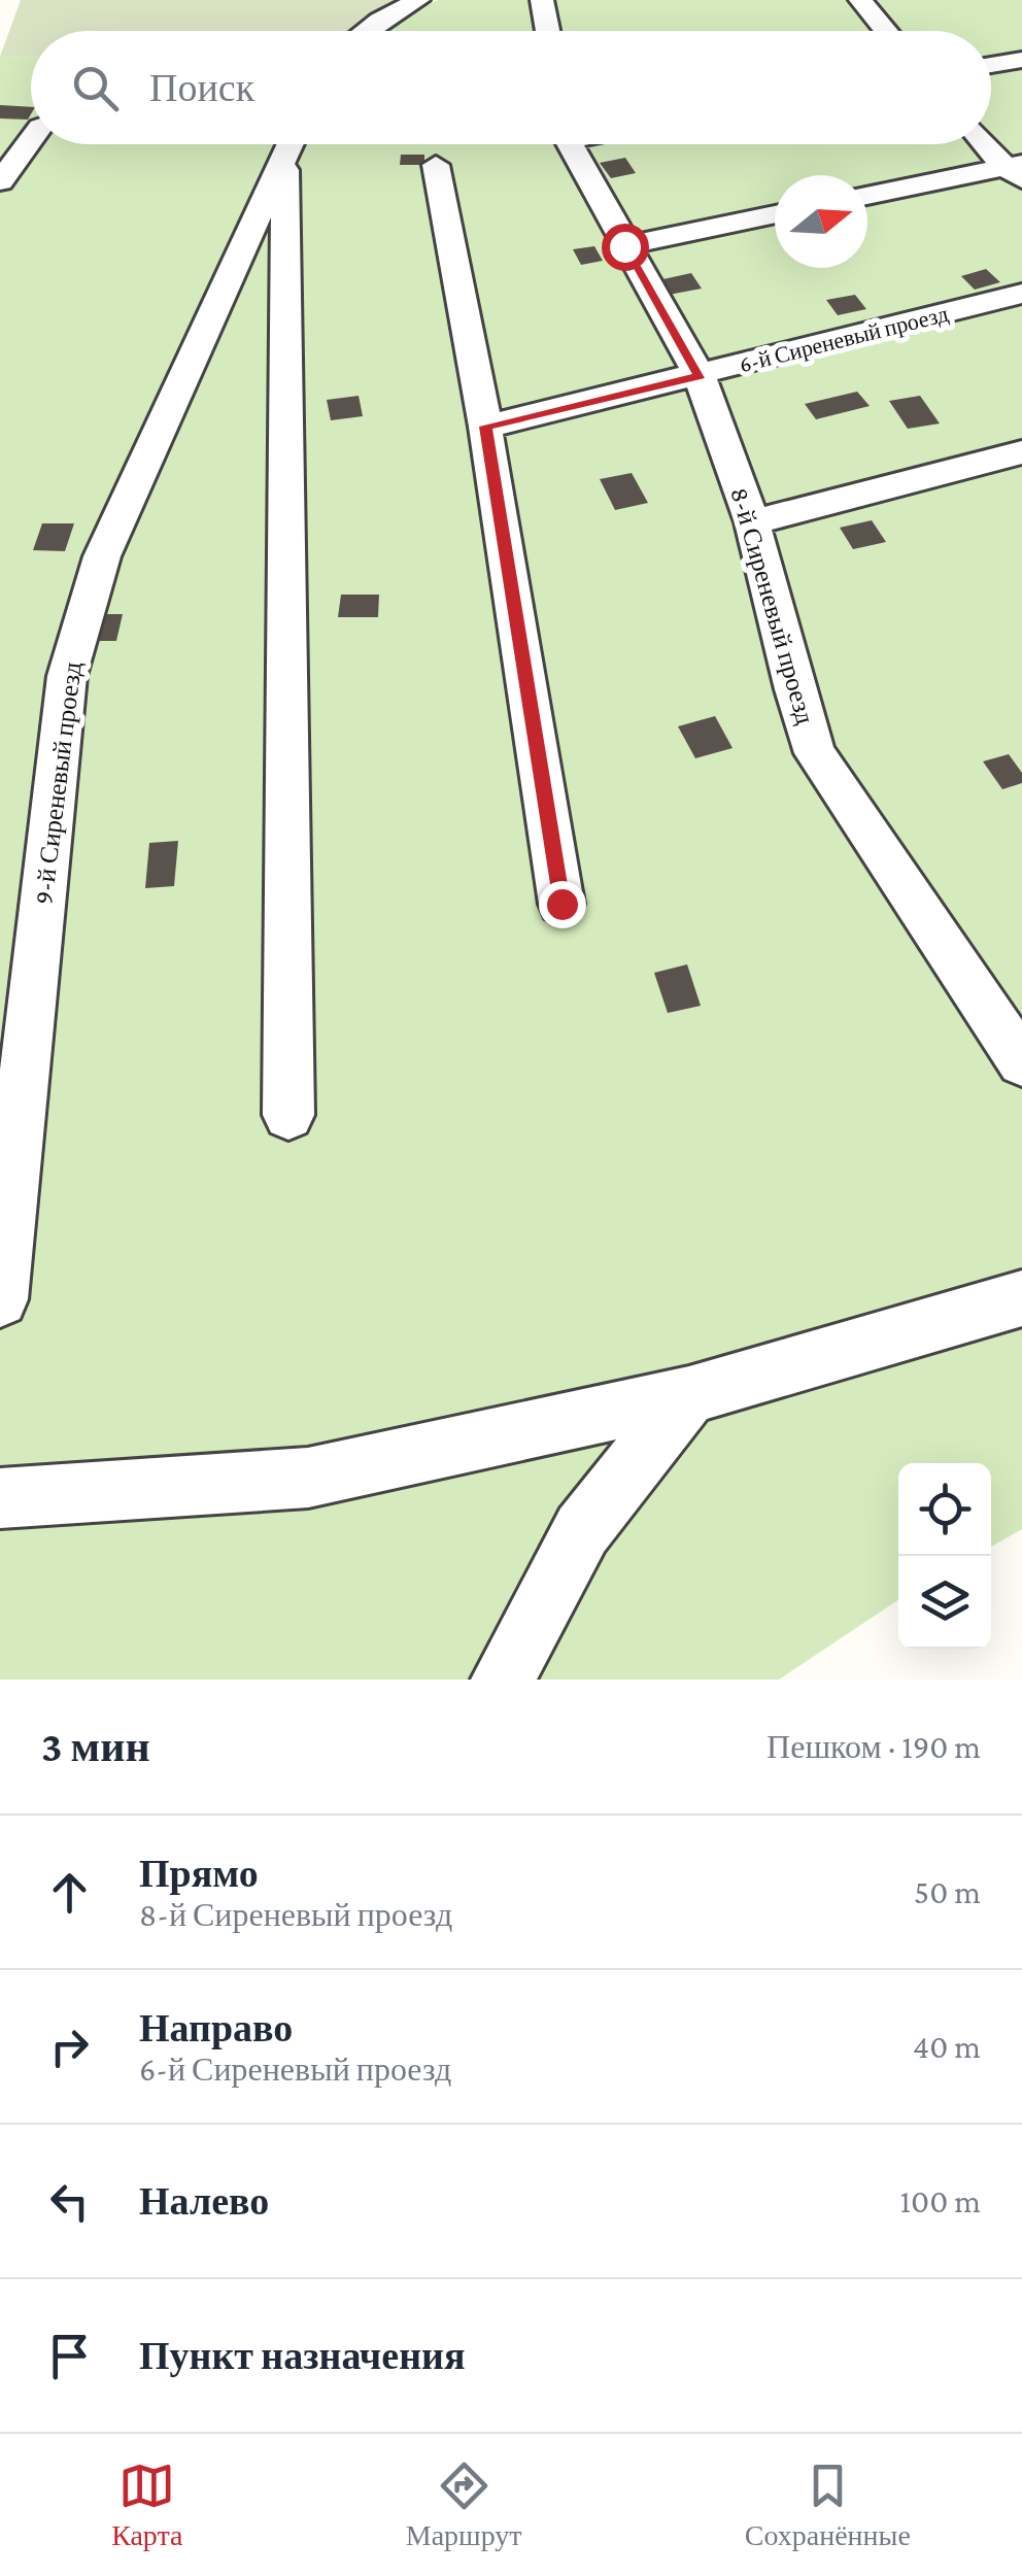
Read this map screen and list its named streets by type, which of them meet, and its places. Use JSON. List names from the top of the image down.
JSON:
{
  "streets": {
    "street": ["6-й Сиреневый проезд", "8-й Сиреневый проезд", "9-й Сиреневый проезд"]
  },
  "crossings": [
    ["6-й Сиреневый проезд", "8-й Сиреневый проезд"]
  ],
  "north": "right",
  "page": {
    "search": "Поиск",
    "heading": ["3 мин", "Пешком · 190 m"],
    "list": [
      ["Прямо", "8-й Сиреневый проезд", "50 m"],
      ["Направо", "6-й Сиреневый проезд", "40 m"],
      ["Налево", "100 m"],
      "Пункт назначения"
    ],
    "nav": ["Карта", "Маршрут", "Сохранённые"]
  }
}
